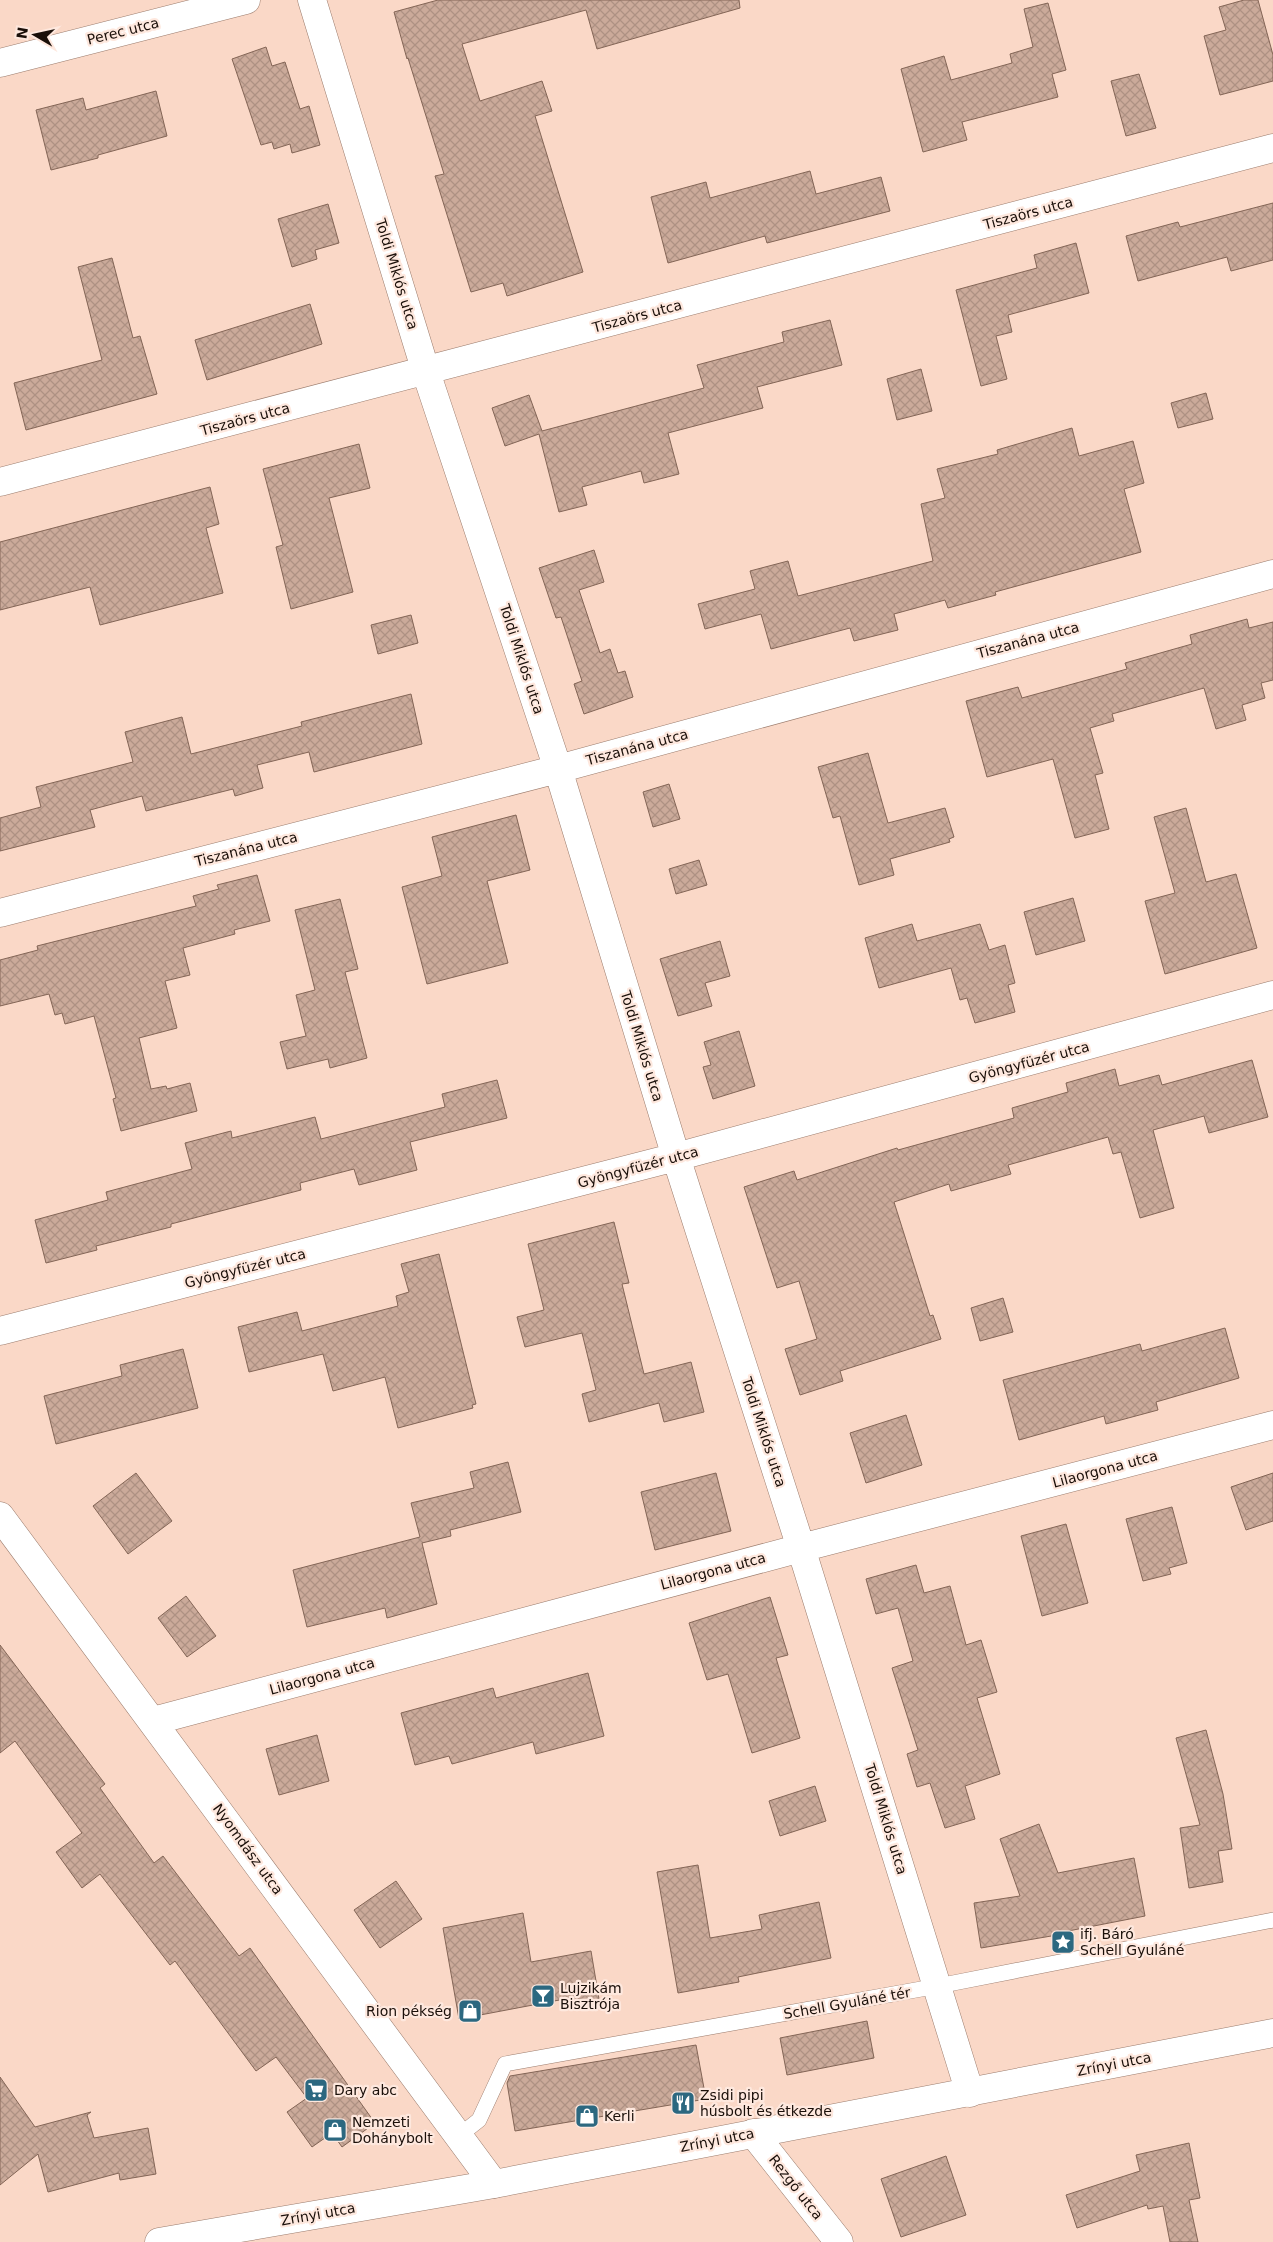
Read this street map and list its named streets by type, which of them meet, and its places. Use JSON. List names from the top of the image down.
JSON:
{
  "streets": {
    "street": [
      "Perec utca",
      "Tiszaörs utca",
      "Toldi Miklós utca",
      "Tiszanána utca",
      "Gyöngyfüzér utca",
      "Lilaorgona utca",
      "Nyomdász utca",
      "Zrínyi utca",
      "Rezgő utca"
    ],
    "lane": ["Schell Gyuláné tér"]
  },
  "crossings": [
    ["Tiszaörs utca", "Toldi Miklós utca"],
    ["Toldi Miklós utca", "Tiszanána utca"],
    ["Toldi Miklós utca", "Gyöngyfüzér utca"],
    ["Toldi Miklós utca", "Lilaorgona utca"],
    ["Toldi Miklós utca", "Schell Gyuláné tér"],
    ["Toldi Miklós utca", "Zrínyi utca"],
    ["Lilaorgona utca", "Nyomdász utca"],
    ["Nyomdász utca", "Schell Gyuláné tér"],
    ["Nyomdász utca", "Zrínyi utca"],
    ["Zrínyi utca", "Rezgő utca"]
  ],
  "places": {
    "place": ["ifj. Báró Schell Gyuláné"],
    "bar": ["Lujzikám Bisztrója"],
    "shop": ["Rion pékség", "Kerli", "Nemzeti Dohánybolt"],
    "supermarket": ["Dary abc"],
    "restaurant": ["Zsidi pipi húsbolt és étkezde"]
  },
  "north": "left"
}
